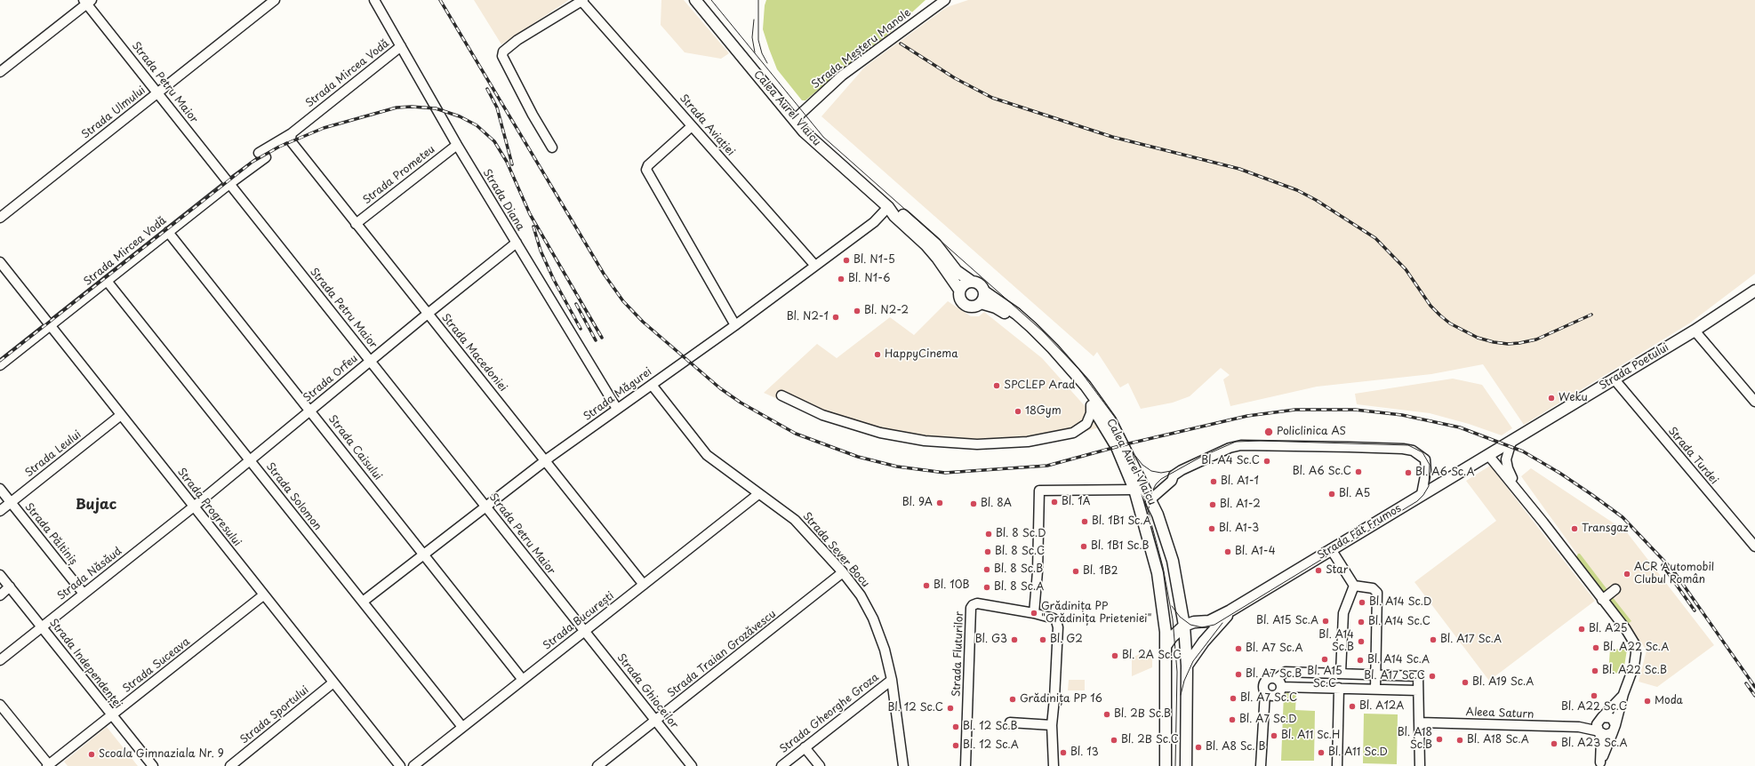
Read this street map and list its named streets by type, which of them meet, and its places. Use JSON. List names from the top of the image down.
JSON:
{
  "streets": {
    "main road": ["Calea Aurel Vlaicu", "Strada Poetului", "Strada Făt Frumos"],
    "street": [
      "Strada Meșteru Manole",
      "Strada Mircea Vodă",
      "Strada Petru Maior",
      "Strada Ulmului",
      "Strada Aviației",
      "Strada Prometeu",
      "Strada Diana",
      "Strada Macedoniei",
      "Strada Orfeu",
      "Strada Măgurei",
      "Strada Caisului",
      "Strada Leului",
      "Strada Turdei",
      "Strada Solomon",
      "Strada Progresului",
      "Strada Păltiniș",
      "Strada Sever Bocu",
      "Strada Năsăud",
      "Strada București",
      "Strada Traian Grozăvescu",
      "Strada Fluturilor",
      "Strada Independenței",
      "Strada Suceava",
      "Strada Ghioceilor",
      "Strada Gheorghe Groza",
      "Aleea Saturn",
      "Strada Sportului"
    ]
  },
  "crossings": [
    ["Strada Meșteru Manole", "Calea Aurel Vlaicu"],
    ["Strada Mircea Vodă", "Strada Petru Maior"],
    ["Strada Mircea Vodă", "Strada Diana"],
    ["Strada Mircea Vodă", "Strada Macedoniei"],
    ["Strada Mircea Vodă", "Strada Caisului"],
    ["Strada Mircea Vodă", "Strada Solomon"],
    ["Strada Mircea Vodă", "Strada Progresului"],
    ["Strada Petru Maior", "Strada Ulmului"],
    ["Strada Petru Maior", "Strada Orfeu"],
    ["Strada Petru Maior", "Strada Măgurei"],
    ["Strada Petru Maior", "Strada București"],
    ["Strada Petru Maior", "Strada Ghioceilor"],
    ["Calea Aurel Vlaicu", "Strada Măgurei"],
    ["Calea Aurel Vlaicu", "Strada Făt Frumos"],
    ["Strada Aviației", "Strada Măgurei"],
    ["Strada Prometeu", "Strada Diana"],
    ["Strada Prometeu", "Strada Macedoniei"],
    ["Strada Diana", "Strada Orfeu"],
    ["Strada Diana", "Strada Măgurei"],
    ["Strada Macedoniei", "Strada Orfeu"],
    ["Strada Macedoniei", "Strada Măgurei"],
    ["Strada Macedoniei", "Strada București"],
    ["Strada Poetului", "Strada Turdei"],
    ["Strada Poetului", "Strada Făt Frumos"],
    ["Strada Orfeu", "Strada Caisului"],
    ["Strada Orfeu", "Strada Solomon"],
    ["Strada Orfeu", "Strada Progresului"],
    ["Strada Orfeu", "Strada Năsăud"],
    ["Strada Măgurei", "Strada Caisului"],
    ["Strada Măgurei", "Strada Solomon"],
    ["Strada Măgurei", "Strada Sever Bocu"],
    ["Strada Caisului", "Strada București"],
    ["Strada Leului", "Strada Progresului"],
    ["Strada Leului", "Strada Păltiniș"],
    ["Strada Solomon", "Strada București"],
    ["Strada Progresului", "Strada Năsăud"],
    ["Strada Progresului", "Strada Suceava"],
    ["Strada Progresului", "Strada Sportului"],
    ["Strada Păltiniș", "Strada Năsăud"],
    ["Strada Sever Bocu", "Strada București"],
    ["Strada Sever Bocu", "Strada Traian Grozăvescu"],
    ["Strada Sever Bocu", "Strada Gheorghe Groza"],
    ["Strada Năsăud", "Strada Independenței"],
    ["Strada București", "Strada Ghioceilor"],
    ["Strada Traian Grozăvescu", "Strada Ghioceilor"],
    ["Strada Independenței", "Strada Suceava"]
  ],
  "districts": ["Bujac"],
  "places": [
    "Bl. N1-5",
    "Bl. N1-6",
    "Bl. N2-2",
    "Bl. N2-1",
    "HappyCinema",
    "SPCLEP Arad",
    "Weku",
    "18Gym",
    "Policlinica AS",
    "Bl. A4 Sc.C",
    "Bl. A6 Sc.C",
    "Bl. A6 Sc.A",
    "Bl. A1-1",
    "Bl. A5",
    "Bl. 1A",
    "Bl. 9A",
    "Bl. 8A",
    "Bl. A1-2",
    "Bl. 1B1 Sc.A",
    "Bl. A1-3",
    "Transgaz",
    "Bl. 8 Sc.D",
    "Bl. 1B1 Sc.B",
    "Bl. 8 Sc.C",
    "Bl. A1-4",
    "Bl. 8 Sc.B",
    "Star",
    "Bl. 1B2",
    "ACR Automobil Clubul Român",
    "Bl. 10B",
    "Bl. 8 Sc.A",
    "Bl. A14 Sc.D",
    "Grădinița PP \"Grădinița Prieteniei\"",
    "Bl. A15 Sc.A",
    "Bl. A14 Sc.C",
    "Bl. A25",
    "Bl. G3",
    "Bl. G2",
    "Bl. A17 Sc.A",
    "Bl. A14 Sc.B",
    "Bl. A22 Sc.A",
    "Bl. A7 Sc.A",
    "Bl. 2A Sc.C",
    "Bl. A15 Sc.C",
    "Bl. A14 Sc.A",
    "Bl. A22 Sc.B",
    "Bl. A7 Sc.B",
    "Bl. A17 Sc.C",
    "Bl. A19 Sc.A",
    "Bl. A22 Sc.C",
    "Bl. A7 Sc.C",
    "Grădinița PP 16",
    "Moda",
    "Bl. A12A",
    "Bl. 12 Sc.C",
    "Bl. 2B Sc.B",
    "Bl. A7 Sc.D",
    "Bl. 12 Sc.B",
    "Bl. A11 Sc.H",
    "Bl. A18 Sc.B",
    "Bl. 2B Sc.C",
    "Bl. A18 Sc.A",
    "Bl. A23 Sc.A",
    "Bl. 12 Sc.A",
    "Bl. A8 Sc. B",
    "Bl. 13",
    "Bl. A11 Sc.D",
    "Scoala Gimnaziala Nr. 9"
  ]
}
